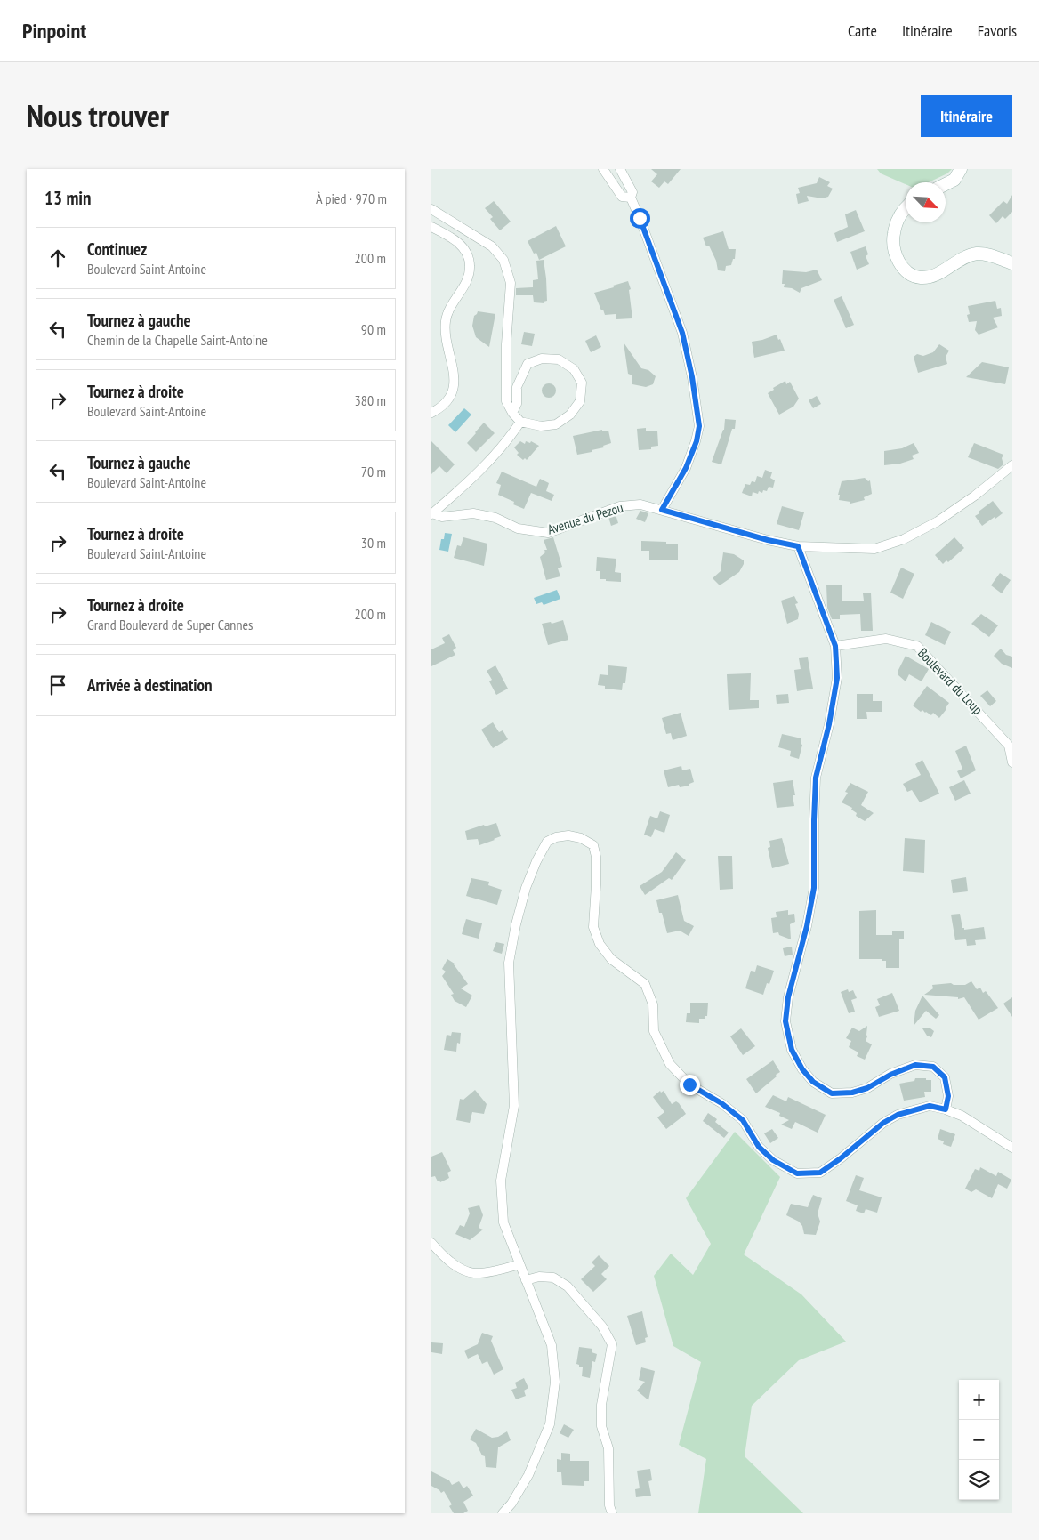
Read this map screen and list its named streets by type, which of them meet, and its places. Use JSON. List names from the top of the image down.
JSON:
{
  "streets": {
    "street": ["Avenue du Pezou", "Boulevard du Loup"]
  },
  "north": "bottom right",
  "page": {
    "header": "Pinpoint",
    "nav": ["Carte", "Itinéraire", "Favoris"],
    "title": "Nous trouver",
    "buttons": "Itinéraire",
    "heading": ["13 min", "À pied · 970 m"],
    "list": [
      ["Continuez", "Boulevard Saint-Antoine", "200 m"],
      ["Tournez à gauche", "Chemin de la Chapelle Saint-Antoine", "90 m"],
      ["Tournez à droite", "Boulevard Saint-Antoine", "380 m"],
      ["Tournez à gauche", "Boulevard Saint-Antoine", "70 m"],
      ["Tournez à droite", "Boulevard Saint-Antoine", "30 m"],
      ["Tournez à droite", "Grand Boulevard de Super Cannes", "200 m"],
      "Arrivée à destination"
    ],
    "map_buttons": ["+", "−"]
  }
}
